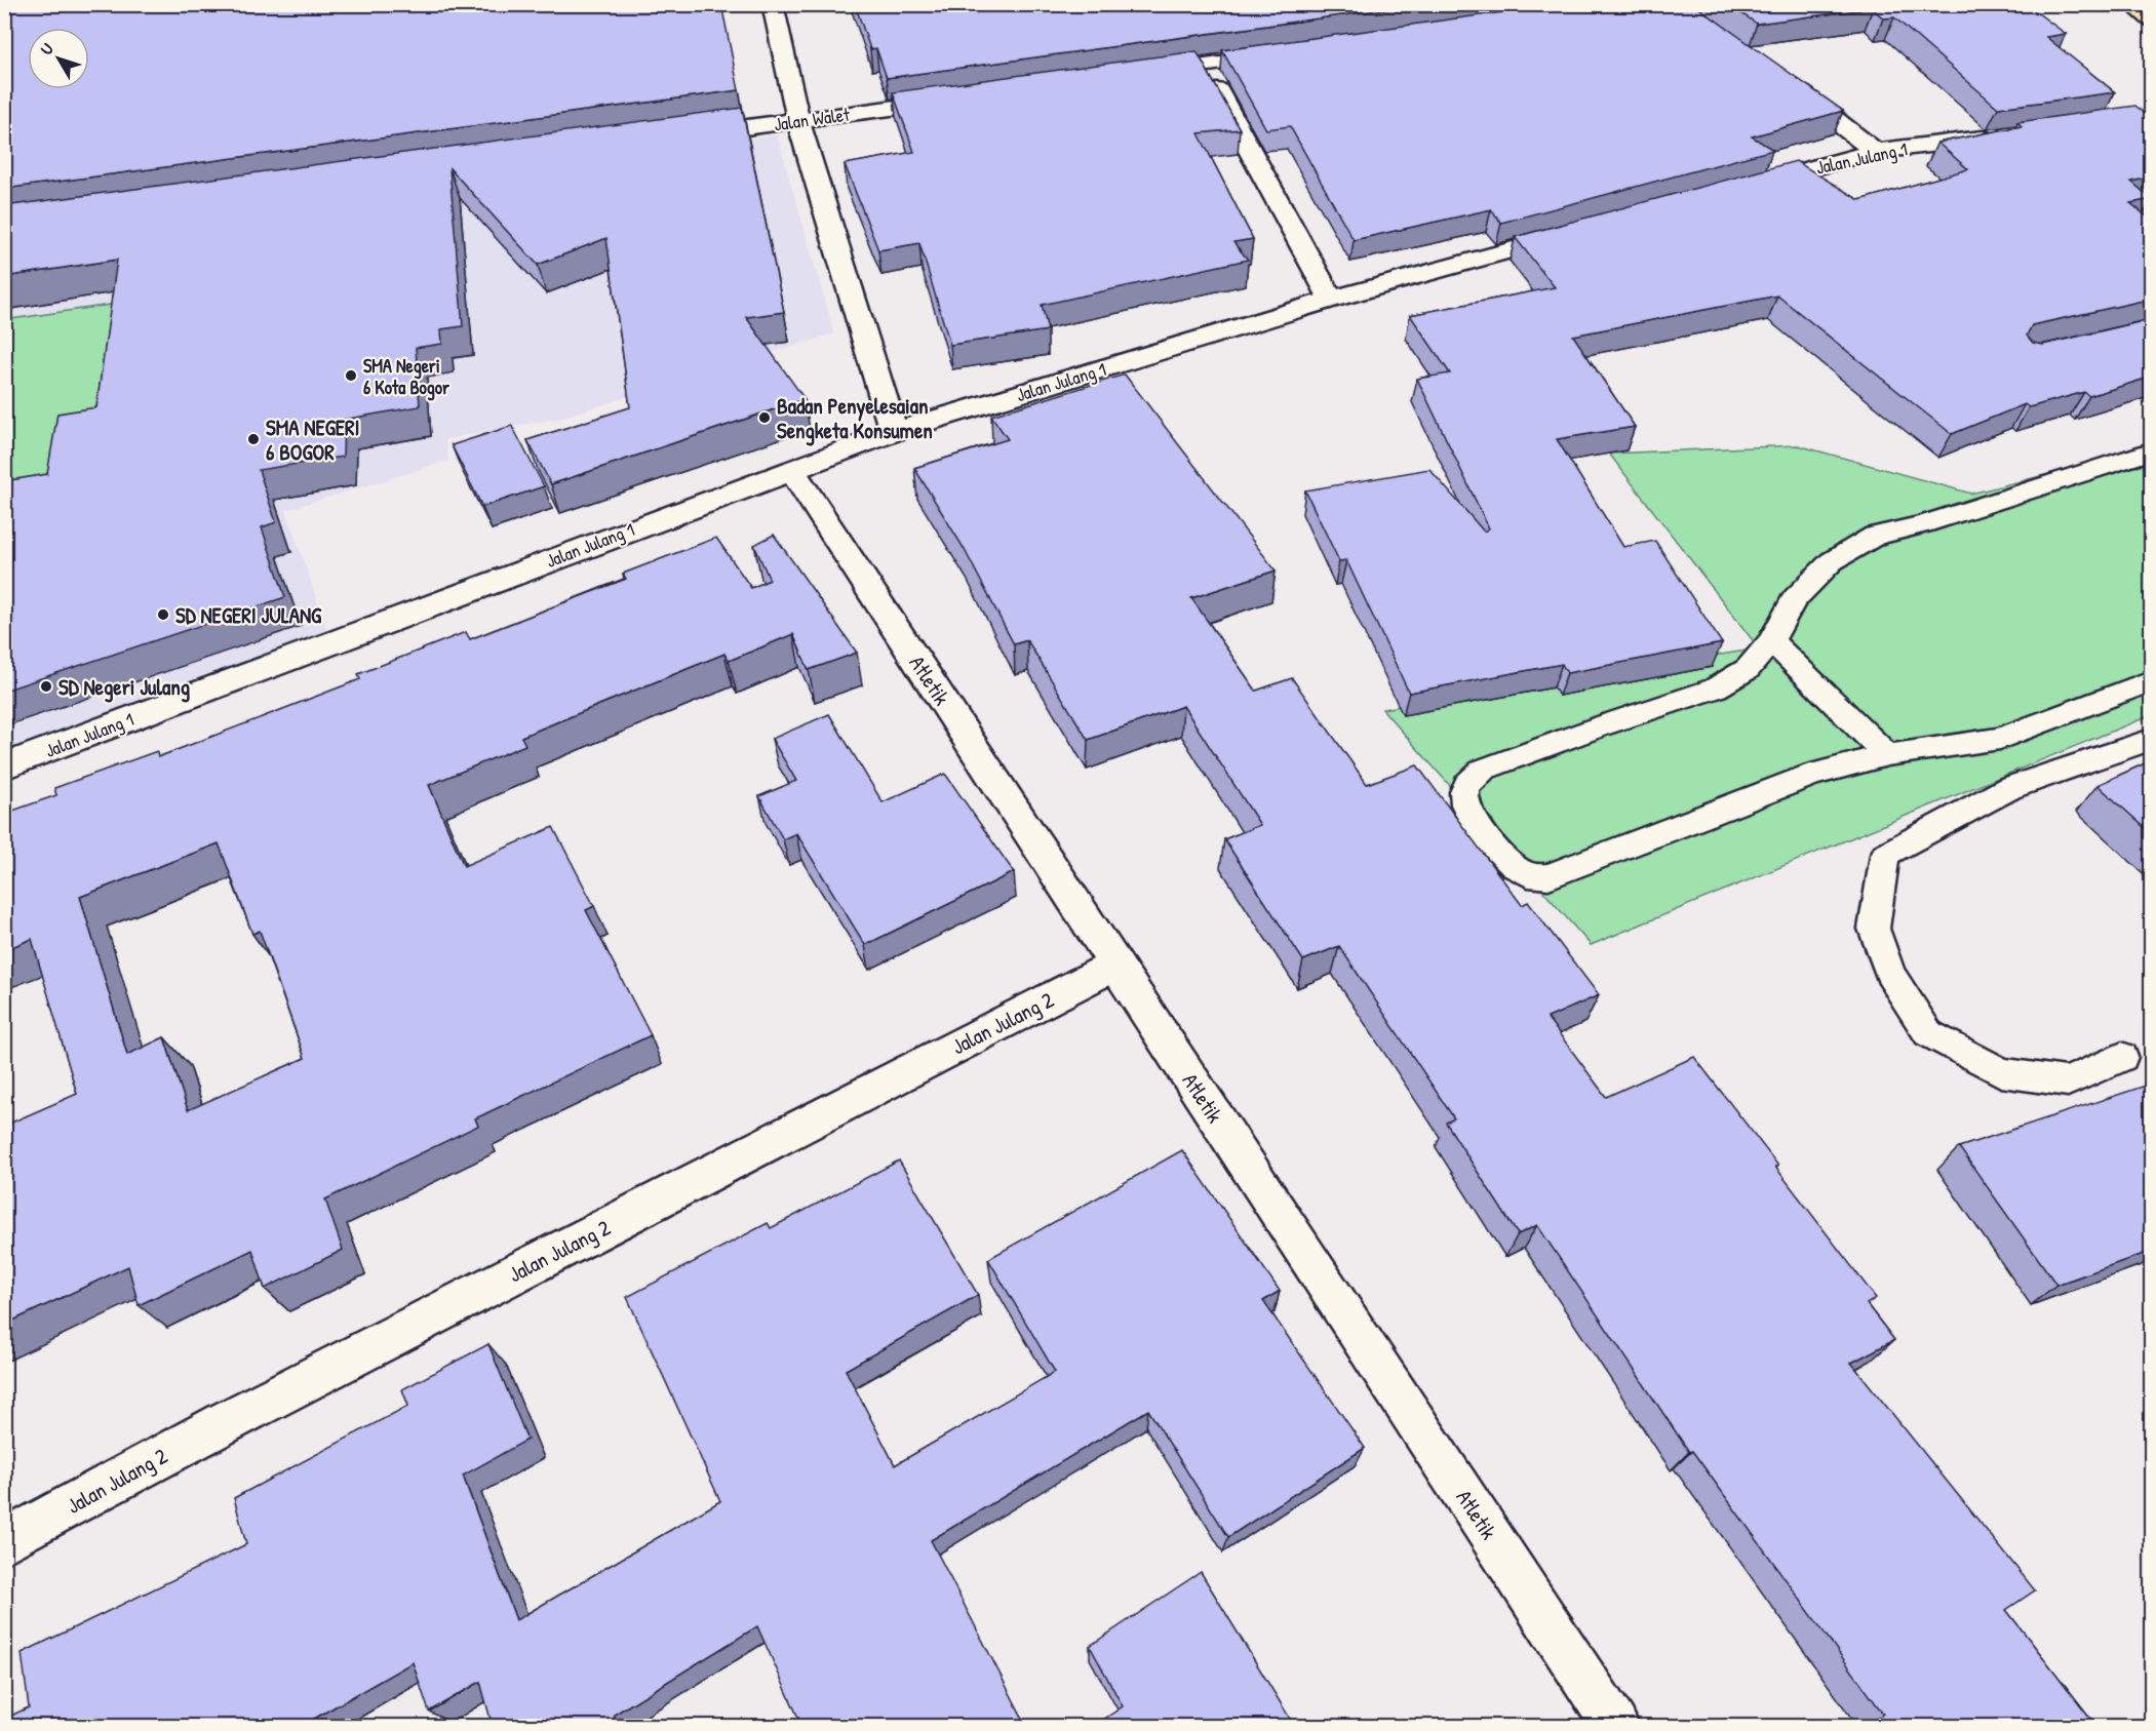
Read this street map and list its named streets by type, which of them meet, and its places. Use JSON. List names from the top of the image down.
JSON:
{
  "streets": {
    "street": [
      "Jalan Walet",
      "Jalan Julang 1",
      "Atletik",
      "Jalan Julang 2"
    ]
  },
  "crossings": [
    ["Jalan Julang 1", "Atletik"],
    ["Atletik", "Jalan Julang 2"]
  ],
  "places": [
    "SMA Negeri 6 Kota Bogor",
    "Badan Penyelesaian Sengketa Konsumen",
    "SMA NEGERI 6 BOGOR",
    "SD NEGERI JULANG",
    "SD Negeri Julang"
  ],
  "north": "top left"
}
